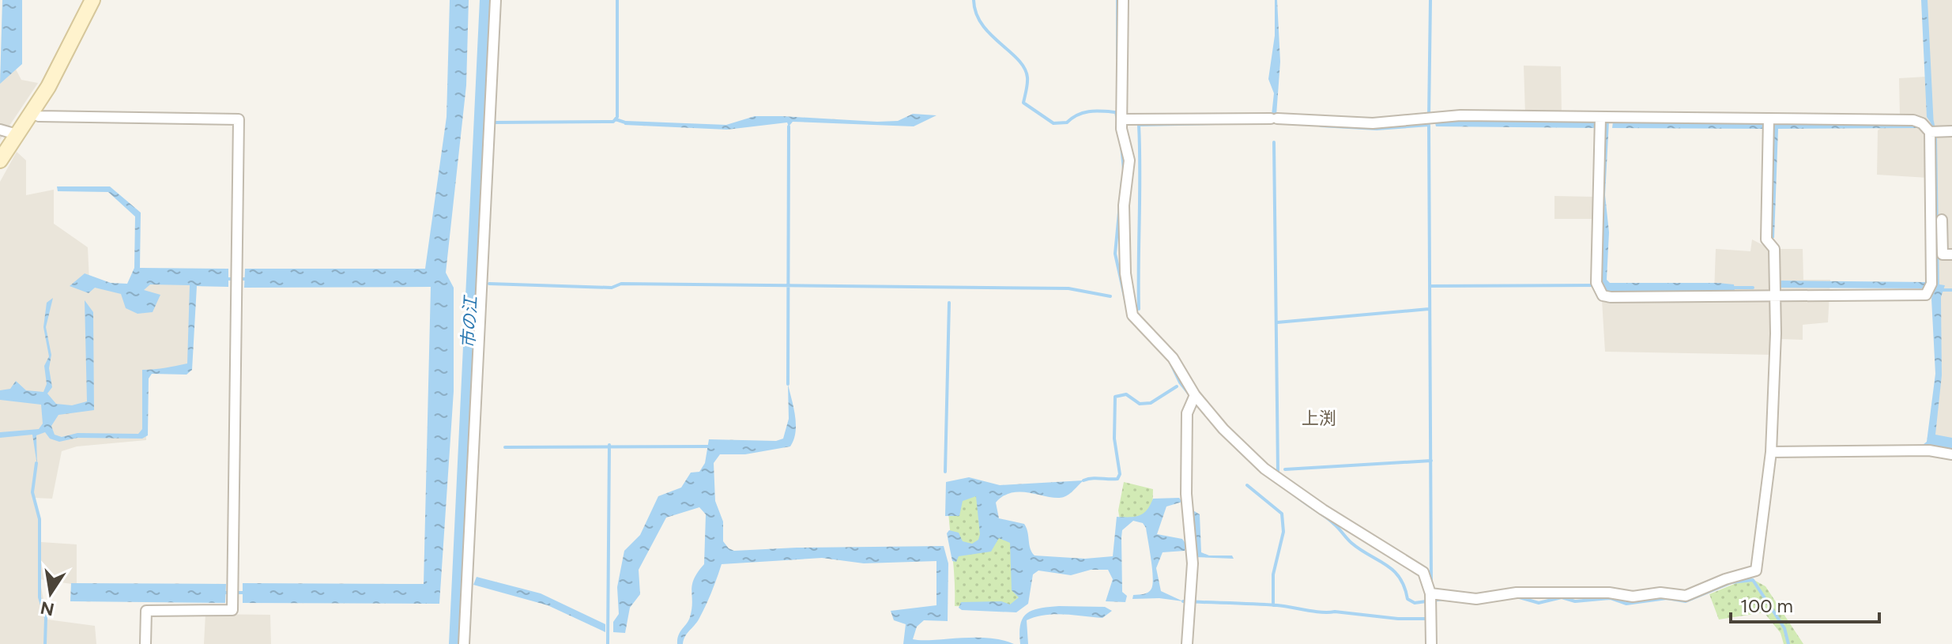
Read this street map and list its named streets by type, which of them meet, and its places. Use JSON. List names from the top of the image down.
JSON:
{
  "districts": ["上渕"],
  "water": ["市の江"],
  "scale_bar": "100 m",
  "north": "bottom"
}
